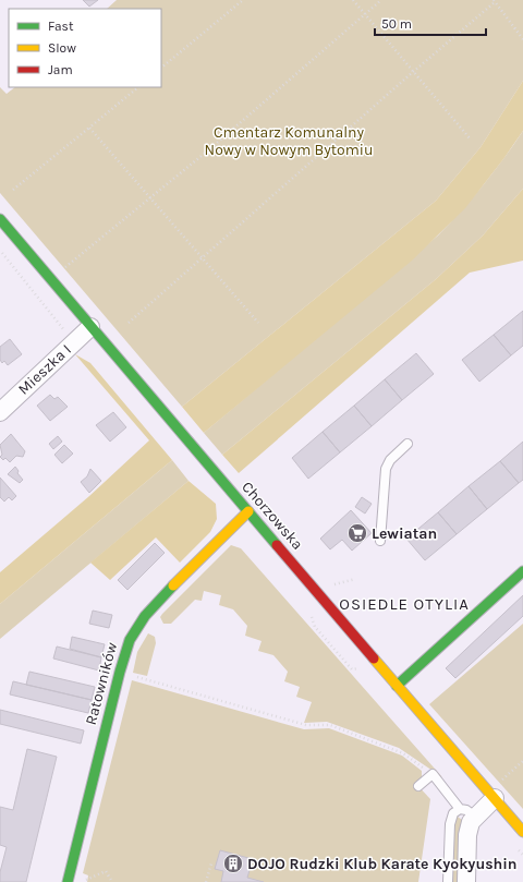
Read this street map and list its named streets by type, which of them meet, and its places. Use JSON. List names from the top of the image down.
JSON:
{
  "streets": {
    "street": ["Mieszka I", "Chorzowska", "Ratowników"]
  },
  "crossings": [
    ["Mieszka I", "Chorzowska"],
    ["Chorzowska", "Ratowników"]
  ],
  "districts": ["OSIEDLE OTYLIA"],
  "parks": ["Cmentarz Komunalny Nowy w Nowym Bytomiu"],
  "places": {
    "supermarket": ["Lewiatan"],
    "building": ["DOJO Rudzki Klub Karate Kyokyushin"]
  },
  "legend": ["Fast", "Slow", "Jam"],
  "scale_bar": "50 m"
}
